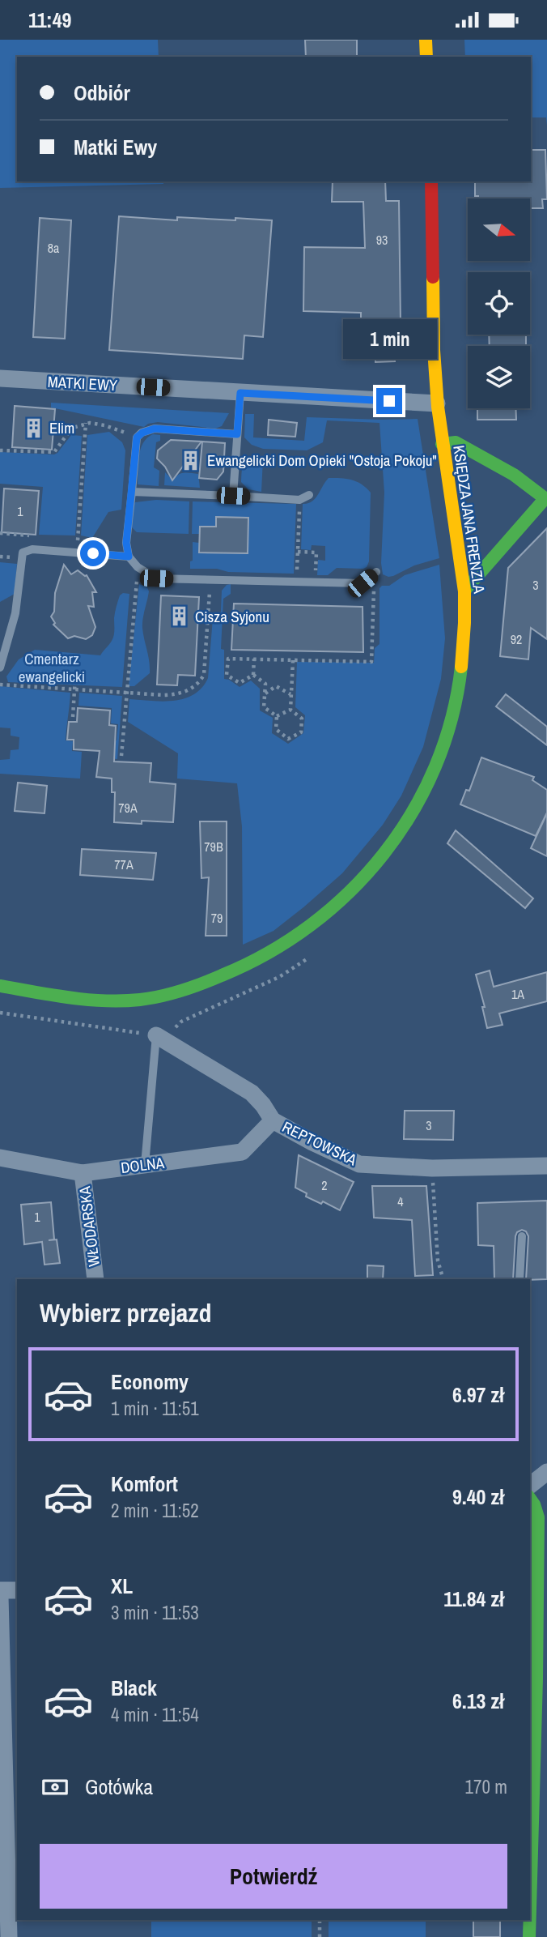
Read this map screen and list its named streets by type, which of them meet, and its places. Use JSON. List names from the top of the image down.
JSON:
{
  "streets": {
    "main road": ["KSIĘDZA JANA FRENZLA"],
    "street": [
      "MATKI EWY",
      "REPTOWSKA",
      "DOLNA",
      "WŁODARSKA"
    ]
  },
  "crossings": [
    ["MATKI EWY", "KSIĘDZA JANA FRENZLA"],
    ["REPTOWSKA", "DOLNA"],
    ["DOLNA", "WŁODARSKA"]
  ],
  "parks": ["Cmentarz ewangelicki"],
  "places": {
    "building": ["Elim", "Ewangelicki Dom Opieki \"Ostoja Pokoju\"", "Cisza Syjonu"]
  },
  "house_numbers": [
    "93",
    "8a",
    "1",
    "3",
    "92",
    "79A",
    "79B",
    "77A",
    "79",
    "1A",
    "3",
    "2",
    "4",
    "1"
  ],
  "north": "right",
  "page": {
    "status": "11:49",
    "banner": ["Odbiór", "Matki Ewy"],
    "bubble": "1 min",
    "heading": "Wybierz przejazd",
    "list": [
      {
        "name": "Economy",
        "note": "1 min · 11:51",
        "value": "6.97 zł"
      },
      {
        "name": "Komfort",
        "note": "2 min · 11:52",
        "value": "9.40 zł"
      },
      {
        "name": "XL",
        "note": "3 min · 11:53",
        "value": "11.84 zł"
      },
      {
        "name": "Black",
        "note": "4 min · 11:54",
        "value": "6.13 zł"
      }
    ],
    "pay": ["Gotówka", "170 m"],
    "buttons": "Potwierdź"
  }
}
